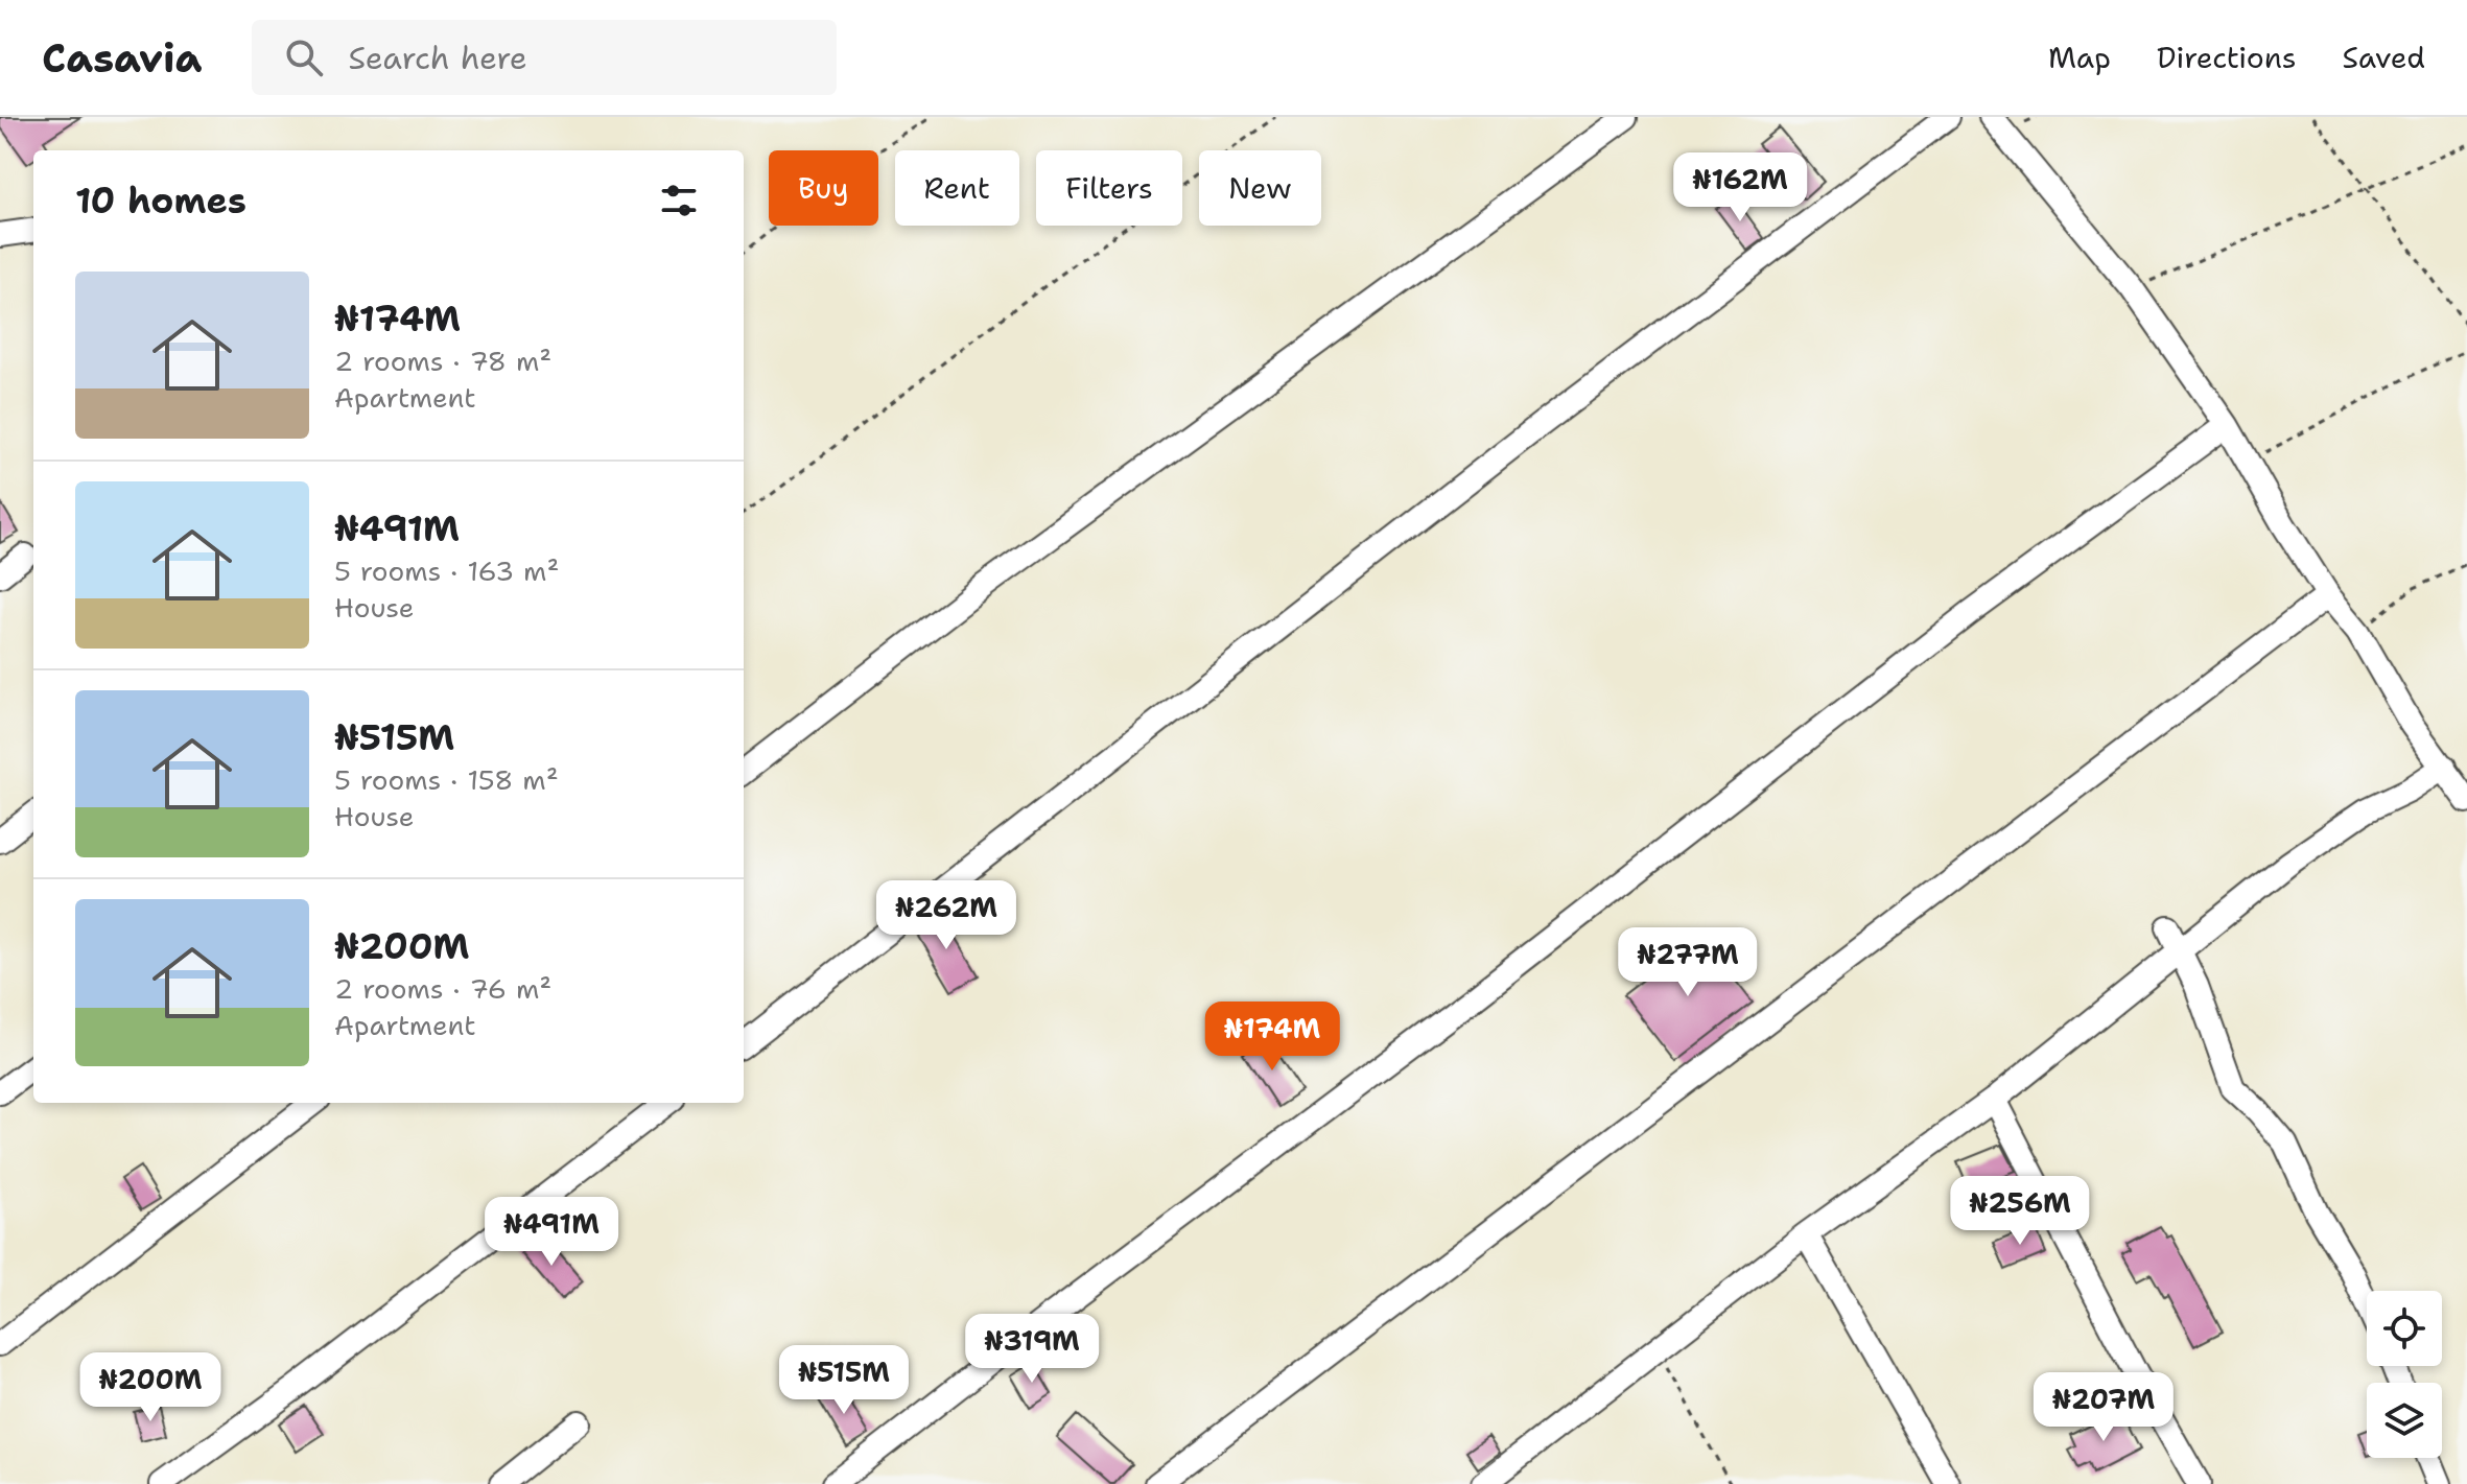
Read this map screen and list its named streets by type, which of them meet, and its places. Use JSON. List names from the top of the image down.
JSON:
{
  "page": {
    "header": "Casavia",
    "search": "Search here",
    "nav": ["Map", "Directions", "Saved"],
    "chip": [
      "Buy",
      "Rent",
      "Filters",
      "New"
    ],
    "heading": "10 homes",
    "price": [
      "₦162M",
      "₦262M",
      "₦277M",
      "₦174M",
      "₦256M",
      "₦491M",
      "₦319M",
      "₦515M",
      "₦200M",
      "₦207M"
    ],
    "list": [
      {
        "name": "₦174M",
        "note": "2 rooms · 78 m² · Apartment"
      },
      {
        "name": "₦491M",
        "note": "5 rooms · 163 m² · House"
      },
      {
        "name": "₦515M",
        "note": "5 rooms · 158 m² · House"
      },
      {
        "name": "₦200M",
        "note": "2 rooms · 76 m² · Apartment"
      }
    ]
  }
}
